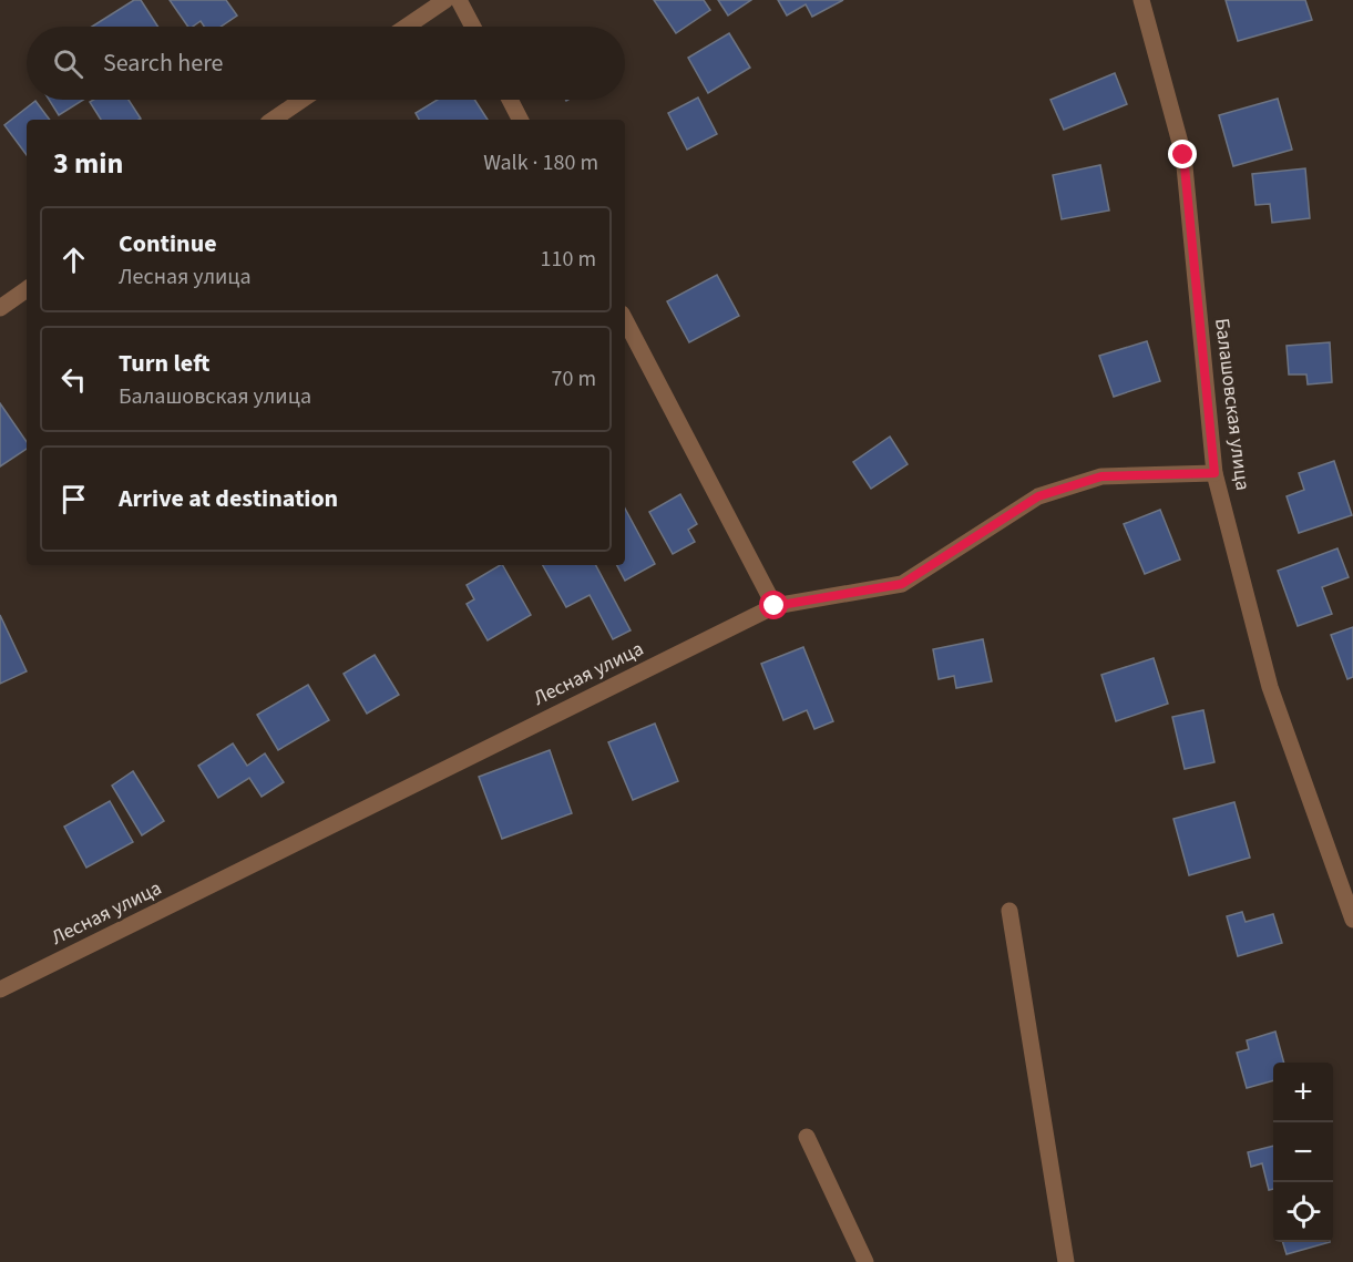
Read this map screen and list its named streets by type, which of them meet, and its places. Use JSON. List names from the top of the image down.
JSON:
{
  "streets": {
    "street": ["Балашовская улица", "Лесная улица"]
  },
  "crossings": [
    ["Балашовская улица", "Лесная улица"]
  ],
  "page": {
    "search": "Search here",
    "heading": ["3 min", "Walk · 180 m"],
    "list": [
      ["Continue", "Лесная улица", "110 m"],
      ["Turn left", "Балашовская улица", "70 m"],
      "Arrive at destination"
    ],
    "map_buttons": ["+", "−"]
  }
}
